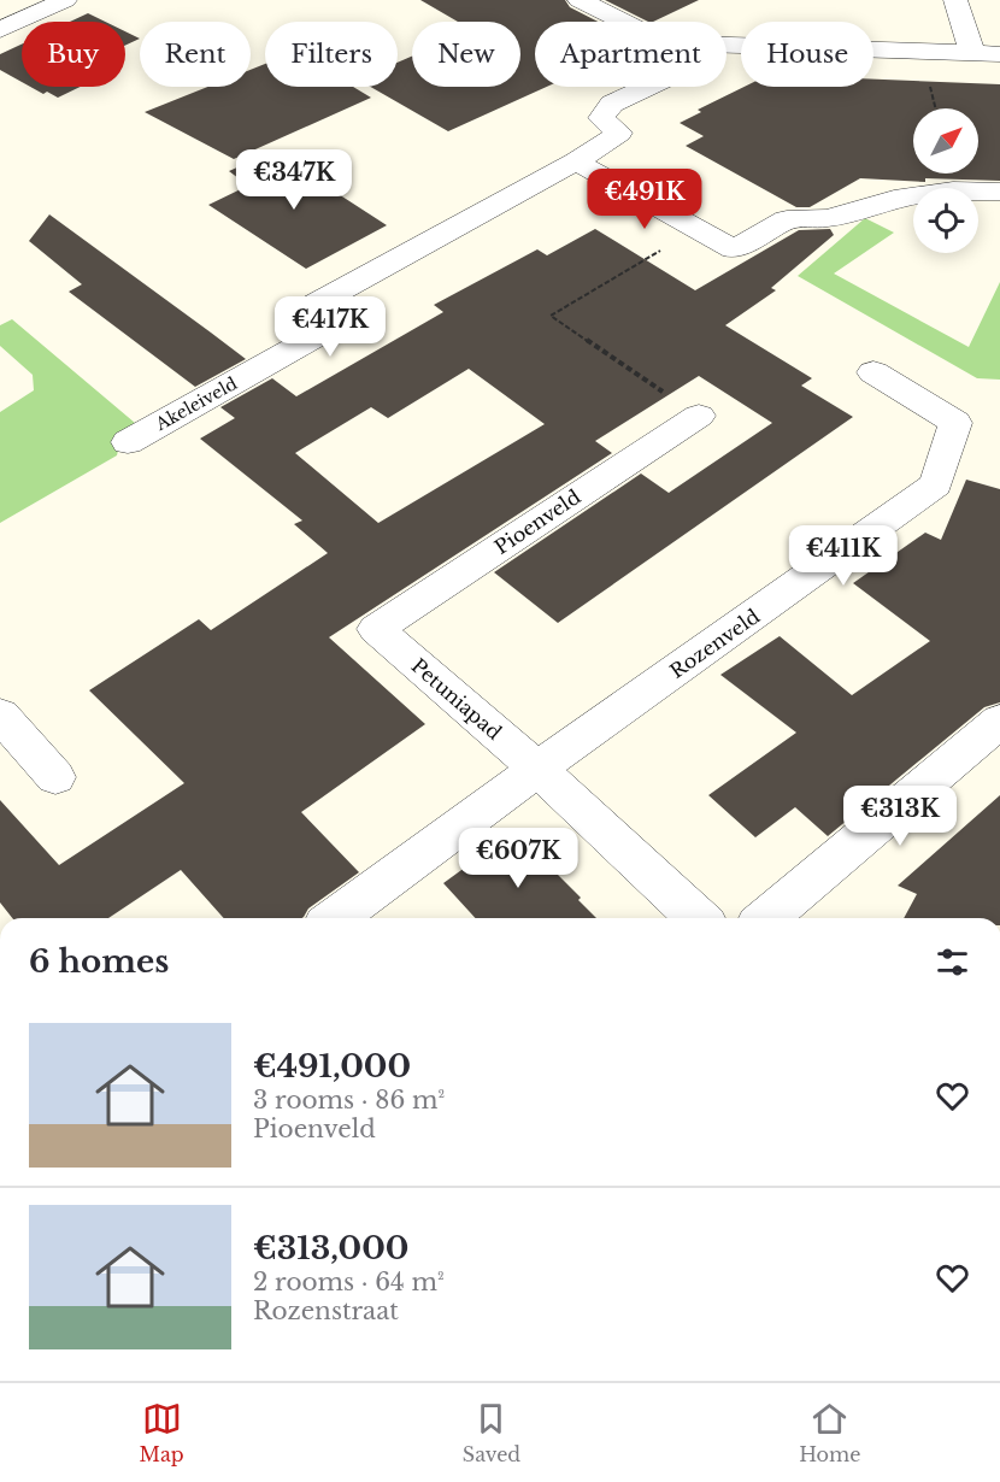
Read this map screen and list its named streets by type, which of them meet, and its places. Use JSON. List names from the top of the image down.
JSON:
{
  "streets": {
    "street": [
      "Akeleiveld",
      "Pioenveld",
      "Rozenveld",
      "Petuniapad"
    ]
  },
  "crossings": [
    ["Pioenveld", "Petuniapad"],
    ["Rozenveld", "Petuniapad"]
  ],
  "north": "top right",
  "page": {
    "chip": [
      "Buy",
      "Rent",
      "Filters",
      "New",
      "Apartment",
      "House"
    ],
    "price": [
      "€347K",
      "€491K",
      "€417K",
      "€411K",
      "€313K",
      "€607K"
    ],
    "heading": "6 homes",
    "list": [
      {
        "name": "€491,000",
        "note": "3 rooms · 86 m² · Pioenveld"
      },
      {
        "name": "€313,000",
        "note": "2 rooms · 64 m² · Rozenstraat"
      }
    ],
    "tabs": ["Map", "Saved", "Home"]
  }
}
